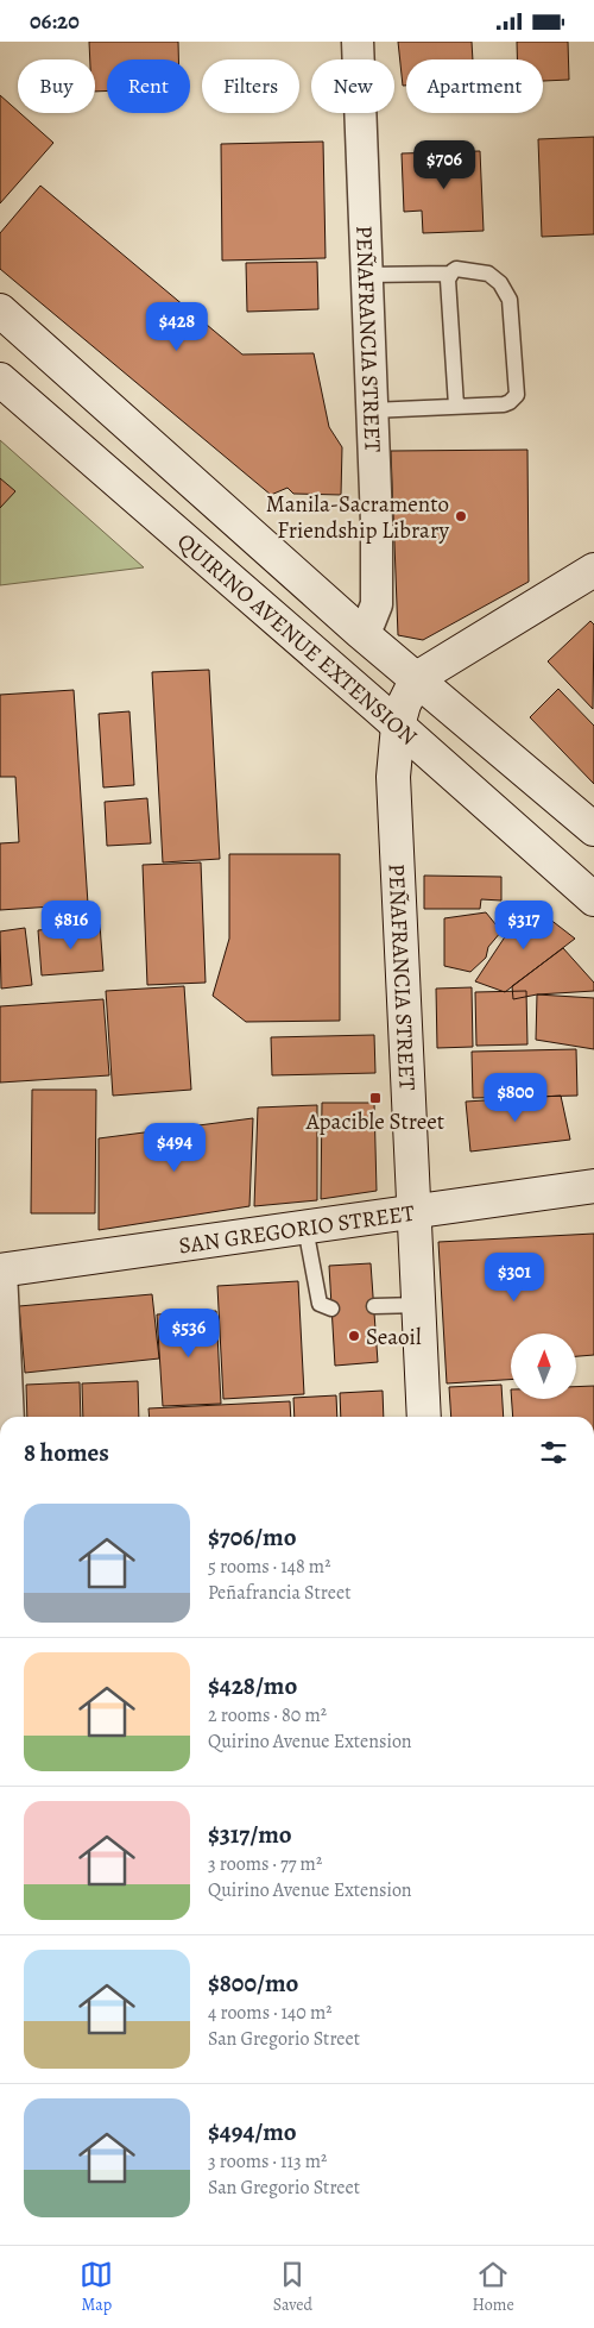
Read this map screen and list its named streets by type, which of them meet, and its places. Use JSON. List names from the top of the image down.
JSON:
{
  "streets": {
    "main road": ["PEÑAFRANCIA STREET", "QUIRINO AVENUE EXTENSION", "SAN GREGORIO STREET"]
  },
  "crossings": [
    ["PEÑAFRANCIA STREET", "QUIRINO AVENUE EXTENSION"],
    ["PEÑAFRANCIA STREET", "SAN GREGORIO STREET"]
  ],
  "places": {
    "other": ["Manila-Sacramento Friendship Library", "Seaoil"],
    "transit": ["Apacible Street"]
  },
  "north": "top",
  "page": {
    "status": "06:20",
    "chip": [
      "Buy",
      "Rent",
      "Filters",
      "New",
      "Apartment"
    ],
    "price": [
      "$706",
      "$428",
      "$816",
      "$317",
      "$800",
      "$494",
      "$301",
      "$536"
    ],
    "heading": "8 homes",
    "list": [
      {
        "name": "$706/mo",
        "note": "5 rooms · 148 m² · Peñafrancia Street"
      },
      {
        "name": "$428/mo",
        "note": "2 rooms · 80 m² · Quirino Avenue Extension"
      },
      {
        "name": "$317/mo",
        "note": "3 rooms · 77 m² · Quirino Avenue Extension"
      },
      {
        "name": "$800/mo",
        "note": "4 rooms · 140 m² · San Gregorio Street"
      },
      {
        "name": "$494/mo",
        "note": "3 rooms · 113 m² · San Gregorio Street"
      }
    ],
    "tabs": ["Map", "Saved", "Home"]
  }
}
